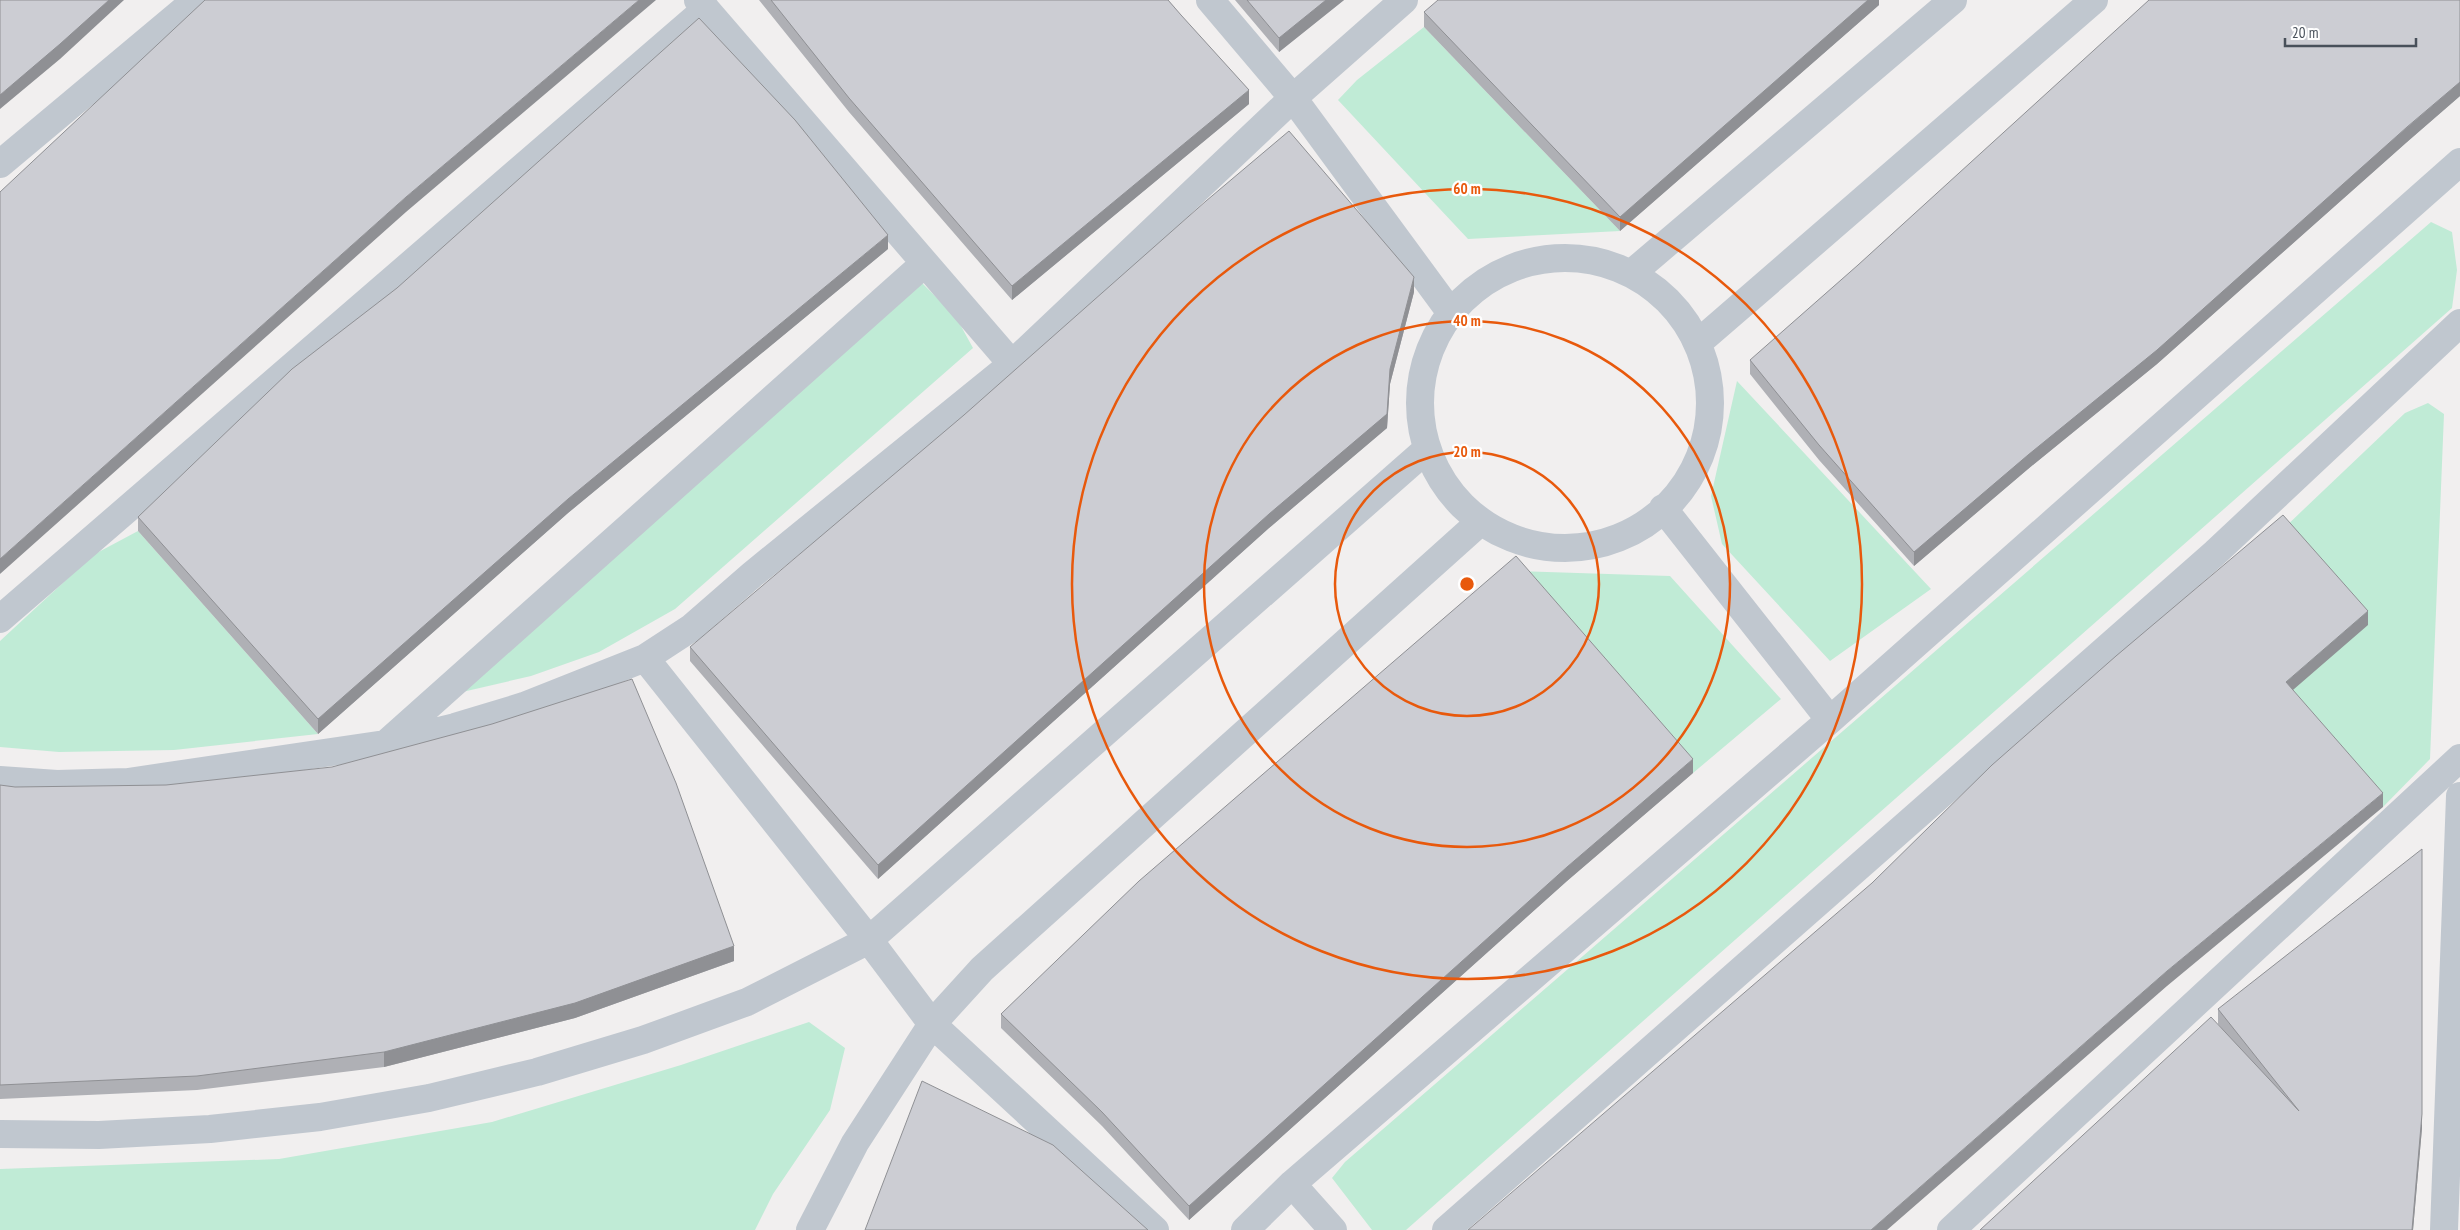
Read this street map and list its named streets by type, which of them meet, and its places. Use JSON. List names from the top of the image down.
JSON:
{
  "scale_bar": "20 m",
  "rings": ["60 m", "40 m", "20 m"]
}
